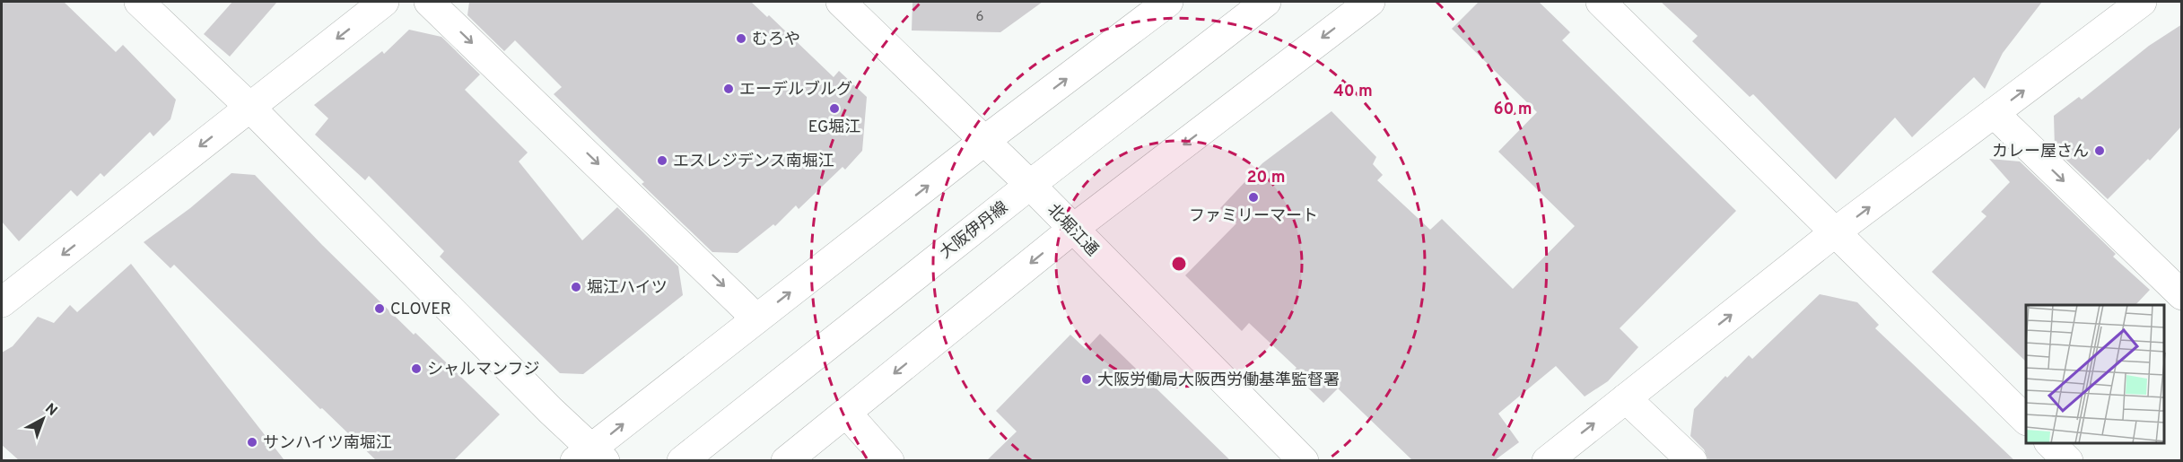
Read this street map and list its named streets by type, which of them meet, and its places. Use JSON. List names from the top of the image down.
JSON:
{
  "streets": {
    "street": ["大阪伊丹線", "北堀江通"]
  },
  "crossings": [
    ["大阪伊丹線", "北堀江通"]
  ],
  "places": [
    "むろや",
    "エーデルブルグ",
    "EG堀江",
    "カレー屋さん",
    "エスレジデンス南堀江",
    "ファミリーマート",
    "堀江ハイツ",
    "CLOVER",
    "シャルマンフジ",
    "大阪労働局大阪西労働基準監督署",
    "サンハイツ南堀江"
  ],
  "house_numbers": ["6"],
  "north": "top right",
  "rings": ["40 m", "60 m", "20 m"]
}
